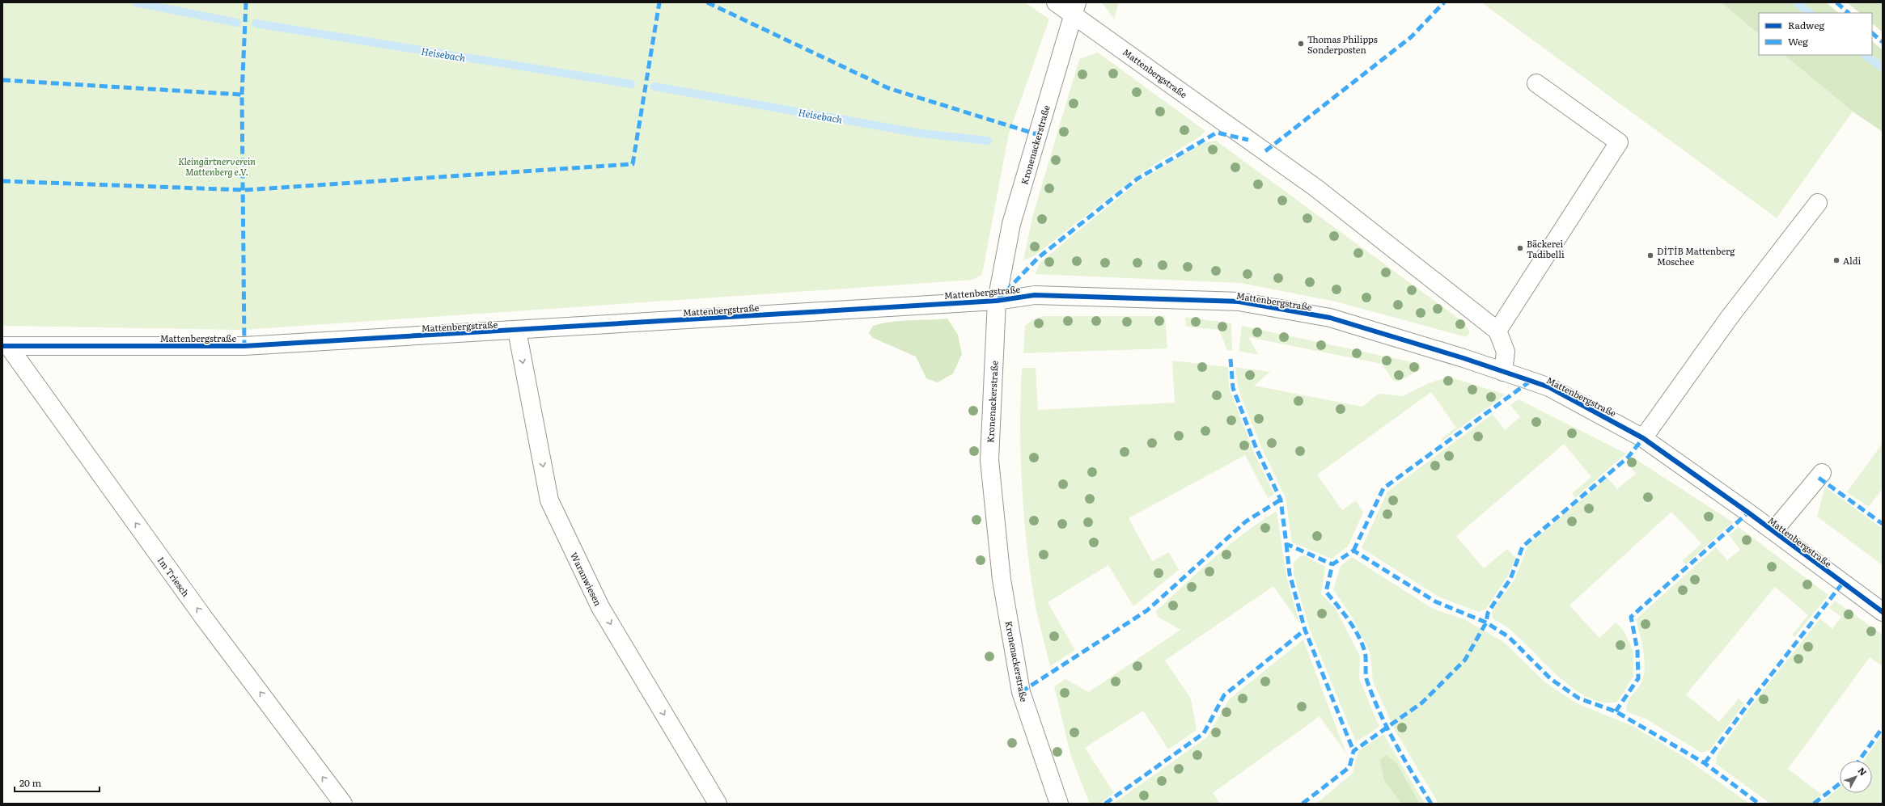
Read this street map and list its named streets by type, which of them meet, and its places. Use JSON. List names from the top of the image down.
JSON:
{
  "streets": {
    "street": [
      "Mattenbergstraße",
      "Kronenackerstraße",
      "Im Triesch",
      "Waranwiesen"
    ]
  },
  "crossings": [
    ["Mattenbergstraße", "Kronenackerstraße"],
    ["Mattenbergstraße", "Im Triesch"],
    ["Mattenbergstraße", "Waranwiesen"]
  ],
  "one_way": ["Im Triesch", "Waranwiesen"],
  "water": ["Heisebach"],
  "parks": ["Kleingärtnerverein Mattenberg e.V."],
  "places": [
    "Thomas Philipps Sonderposten",
    "Bäckerei Tadibelli",
    "DİTİB Mattenberg Moschee",
    "Aldi"
  ],
  "legend": ["Radweg", "Weg"],
  "scale_bar": "20 m",
  "north": "top right"
}
